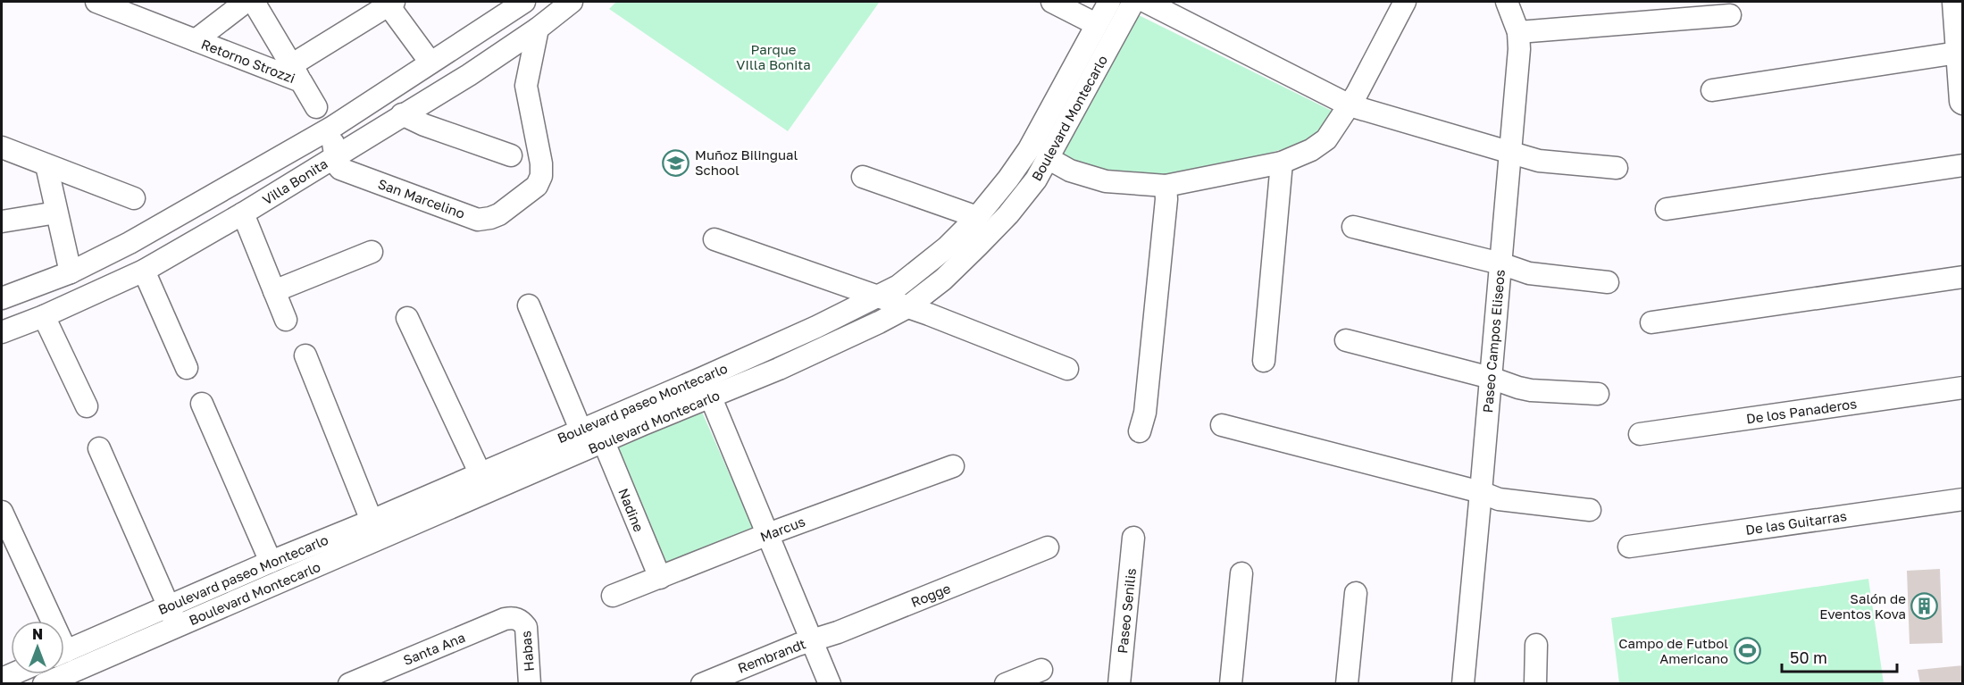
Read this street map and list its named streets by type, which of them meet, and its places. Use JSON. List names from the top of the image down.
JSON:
{
  "streets": {
    "street": [
      "Retorno Strozzi",
      "Boulevard Montecarlo",
      "Villa Bonita",
      "San Marcelino",
      "Paseo Campos Eliseos",
      "Boulevard paseo Montecarlo",
      "De los Panaderos",
      "Nadine",
      "De las Guitarras",
      "Marcus",
      "Rogge",
      "Paseo Senilis",
      "Santa Ana",
      "Habas",
      "Rembrandt"
    ]
  },
  "crossings": [
    ["Retorno Strozzi", "Villa Bonita"],
    ["Boulevard Montecarlo", "Boulevard paseo Montecarlo"],
    ["Boulevard Montecarlo", "Nadine"],
    ["Villa Bonita", "San Marcelino"],
    ["Nadine", "Marcus"],
    ["Rogge", "Rembrandt"],
    ["Santa Ana", "Habas"]
  ],
  "parks": ["Parque VIlla Bonita"],
  "places": {
    "school or university": ["Muñoz Bilingual School"],
    "building": ["Salón de Eventos Kova"],
    "sports": ["Campo de Futbol Americano"]
  },
  "scale_bar": "50 m",
  "north": "top"
}
